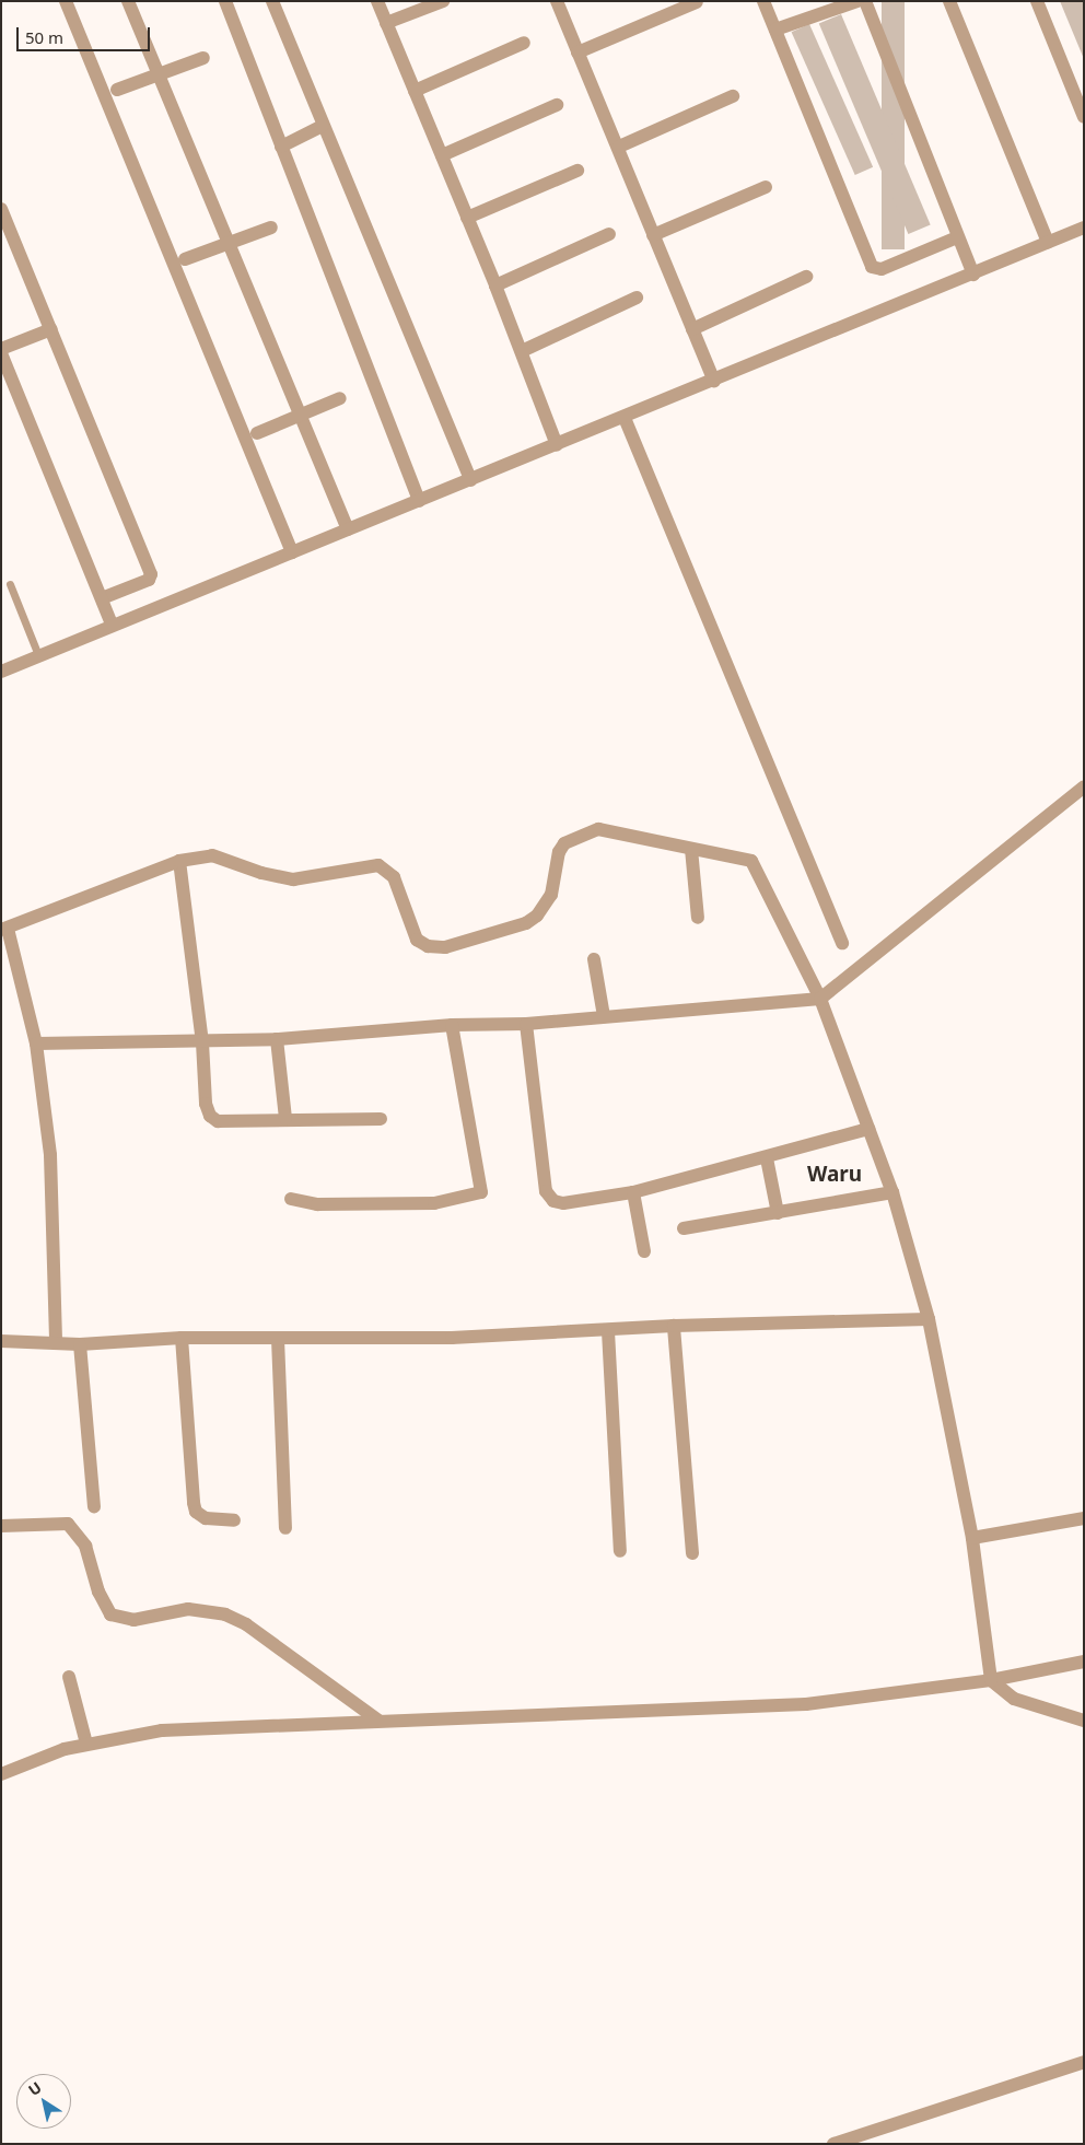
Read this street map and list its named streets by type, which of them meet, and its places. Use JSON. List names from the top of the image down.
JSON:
{
  "districts": ["Waru"],
  "scale_bar": "50 m",
  "north": "top left"
}
